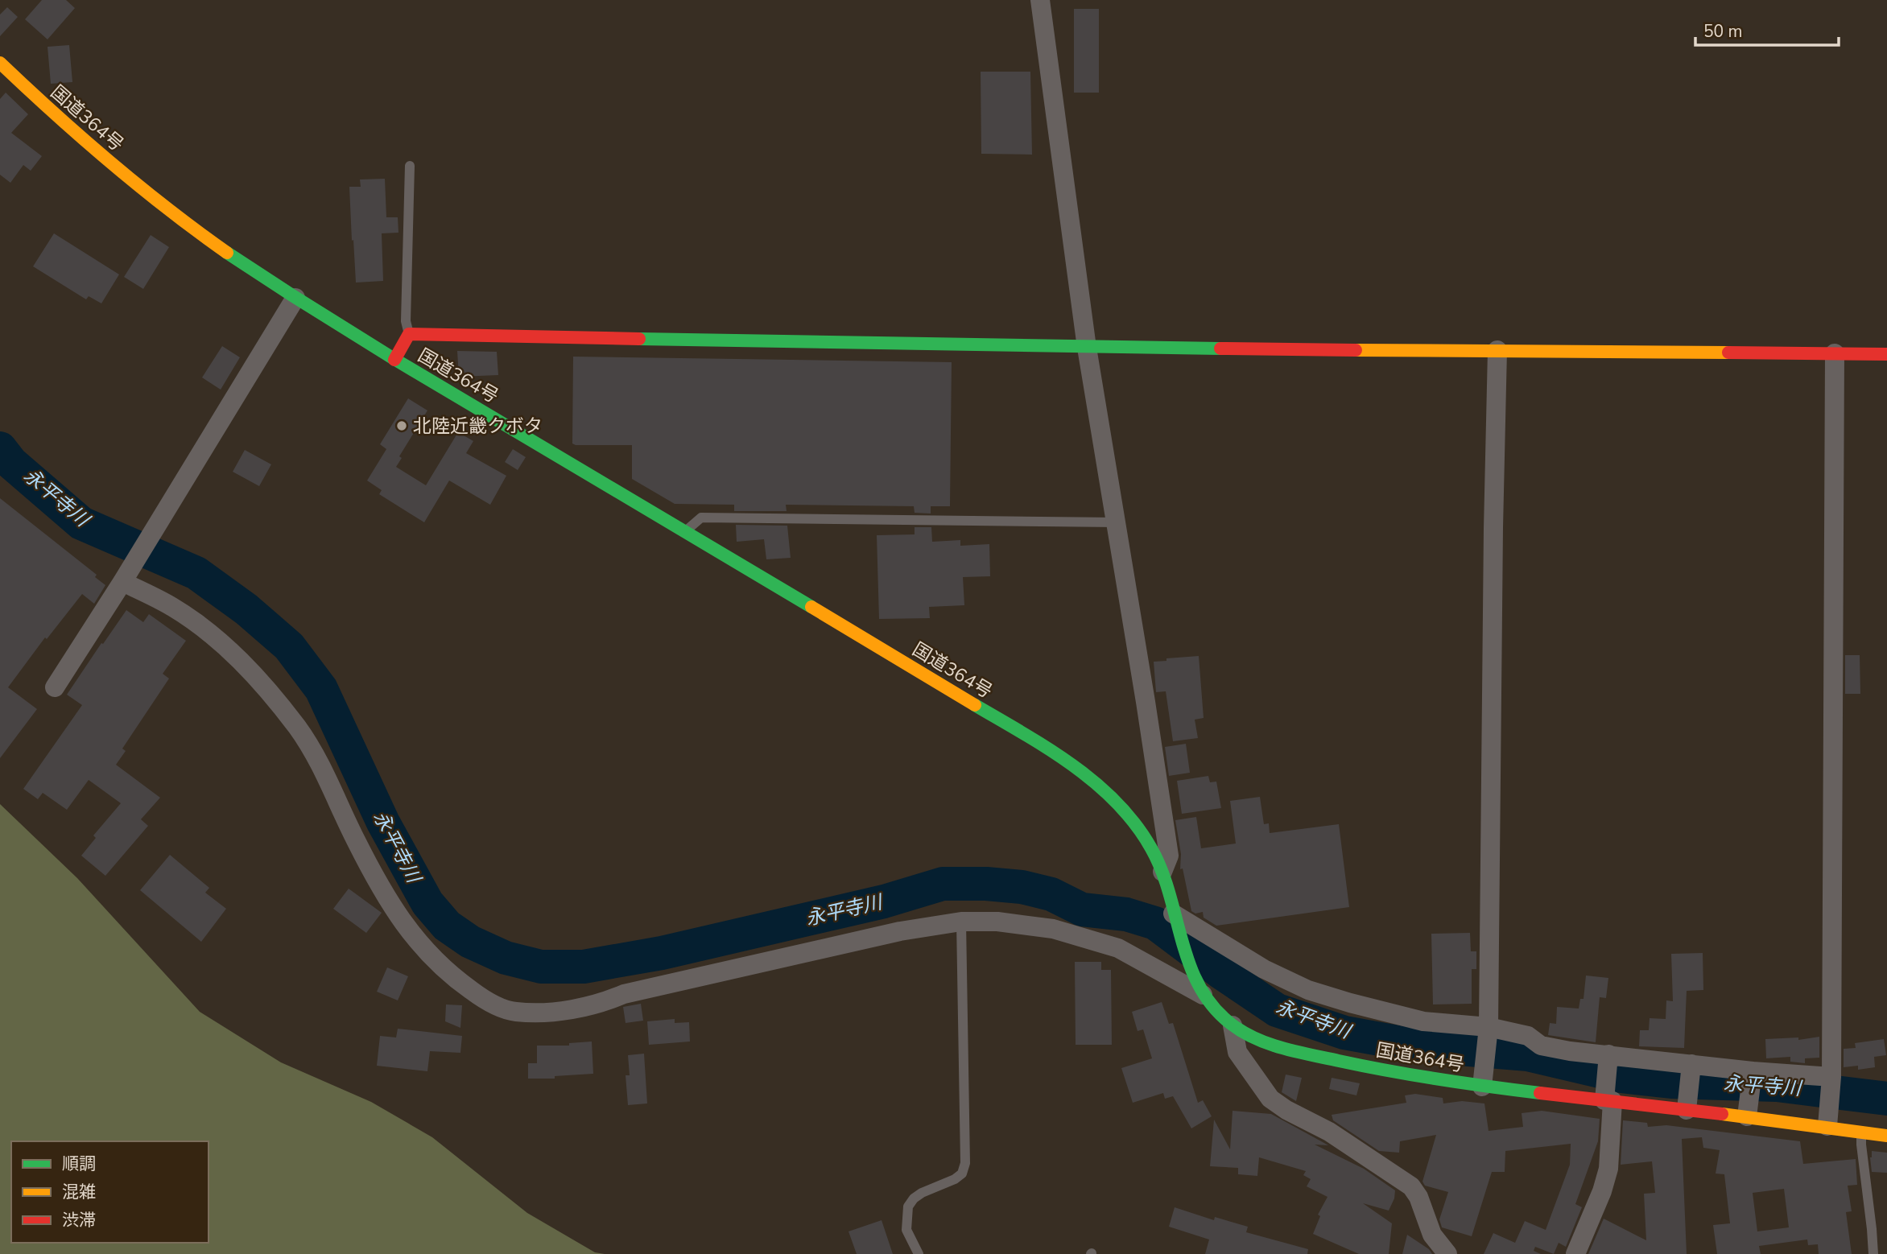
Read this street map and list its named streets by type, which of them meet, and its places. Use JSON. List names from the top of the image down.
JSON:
{
  "streets": {
    "main road": ["国道364号"]
  },
  "water": ["永平寺川"],
  "places": ["北陸近畿クボタ"],
  "legend": ["順調", "混雑", "渋滞"],
  "scale_bar": "50 m"
}
